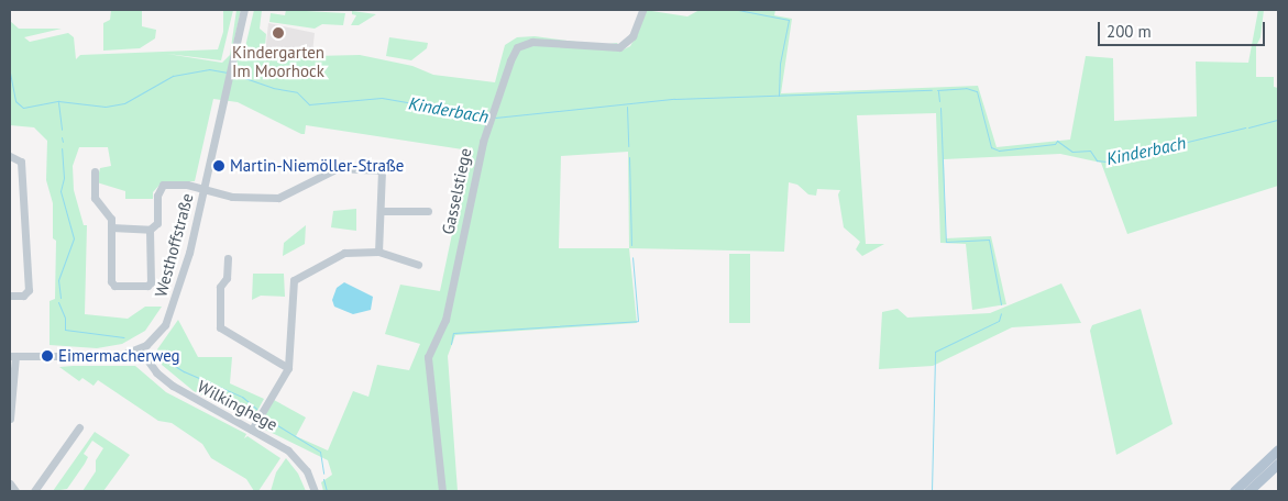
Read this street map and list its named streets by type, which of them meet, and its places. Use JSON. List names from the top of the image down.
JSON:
{
  "streets": {
    "street": ["Gasselstiege", "Westhoffstraße", "Wilkinghege"]
  },
  "crossings": [
    ["Westhoffstraße", "Wilkinghege"]
  ],
  "water": ["Kinderbach"],
  "places": ["Kindergarten Im Moorhock", "Martin-Niemöller-Straße", "Eimermacherweg"],
  "scale_bar": "200 m"
}
